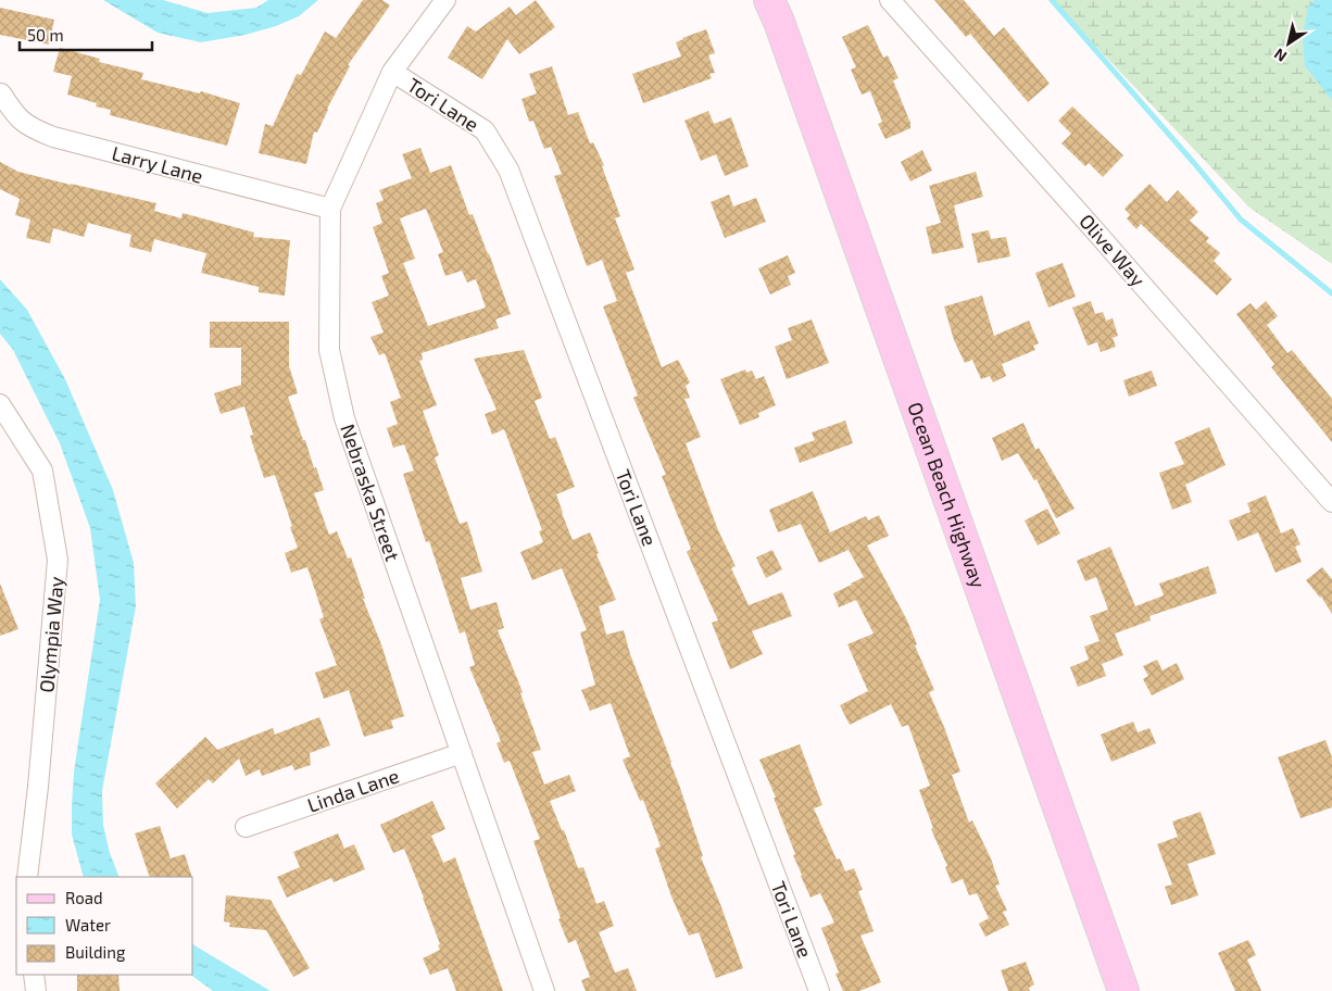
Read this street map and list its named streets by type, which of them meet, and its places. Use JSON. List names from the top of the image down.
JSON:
{
  "streets": {
    "main road": ["Ocean Beach Highway"],
    "street": [
      "Tori Lane",
      "Larry Lane",
      "Olive Way",
      "Nebraska Street",
      "Olympia Way",
      "Linda Lane"
    ]
  },
  "crossings": [
    ["Tori Lane", "Nebraska Street"],
    ["Larry Lane", "Nebraska Street"],
    ["Nebraska Street", "Linda Lane"]
  ],
  "legend": ["Road", "Water", "Building"],
  "scale_bar": "50 m",
  "north": "bottom left"
}
